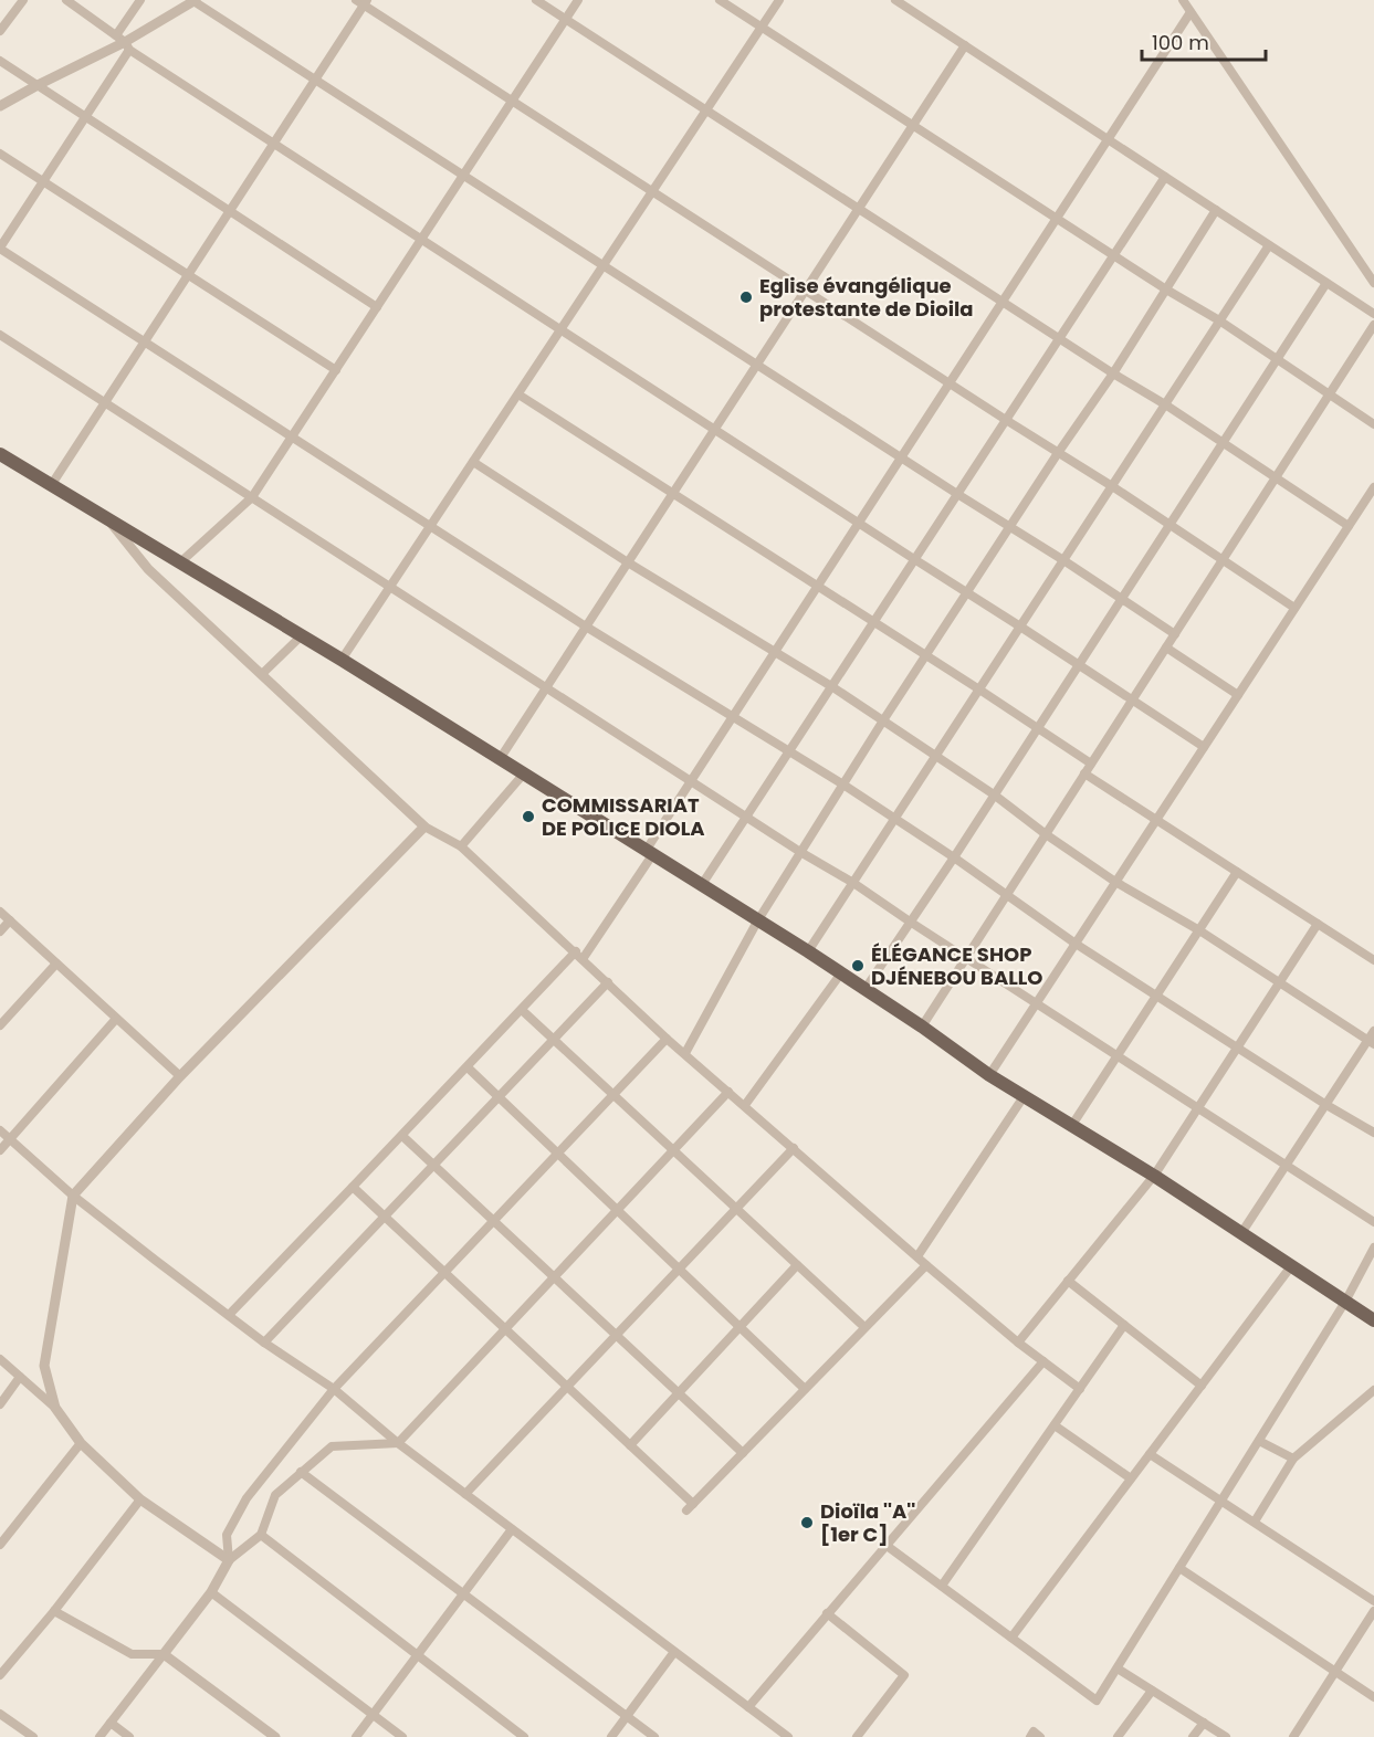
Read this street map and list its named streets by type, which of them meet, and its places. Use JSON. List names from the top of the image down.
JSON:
{
  "places": [
    "Eglise évangélique protestante de Dioila",
    "COMMISSARIAT DE POLICE DIOLA",
    "ÉLÉGANCE SHOP DJÉNEBOU BALLO",
    "Dioïla ''A'' [1er C]"
  ],
  "scale_bar": "100 m"
}
